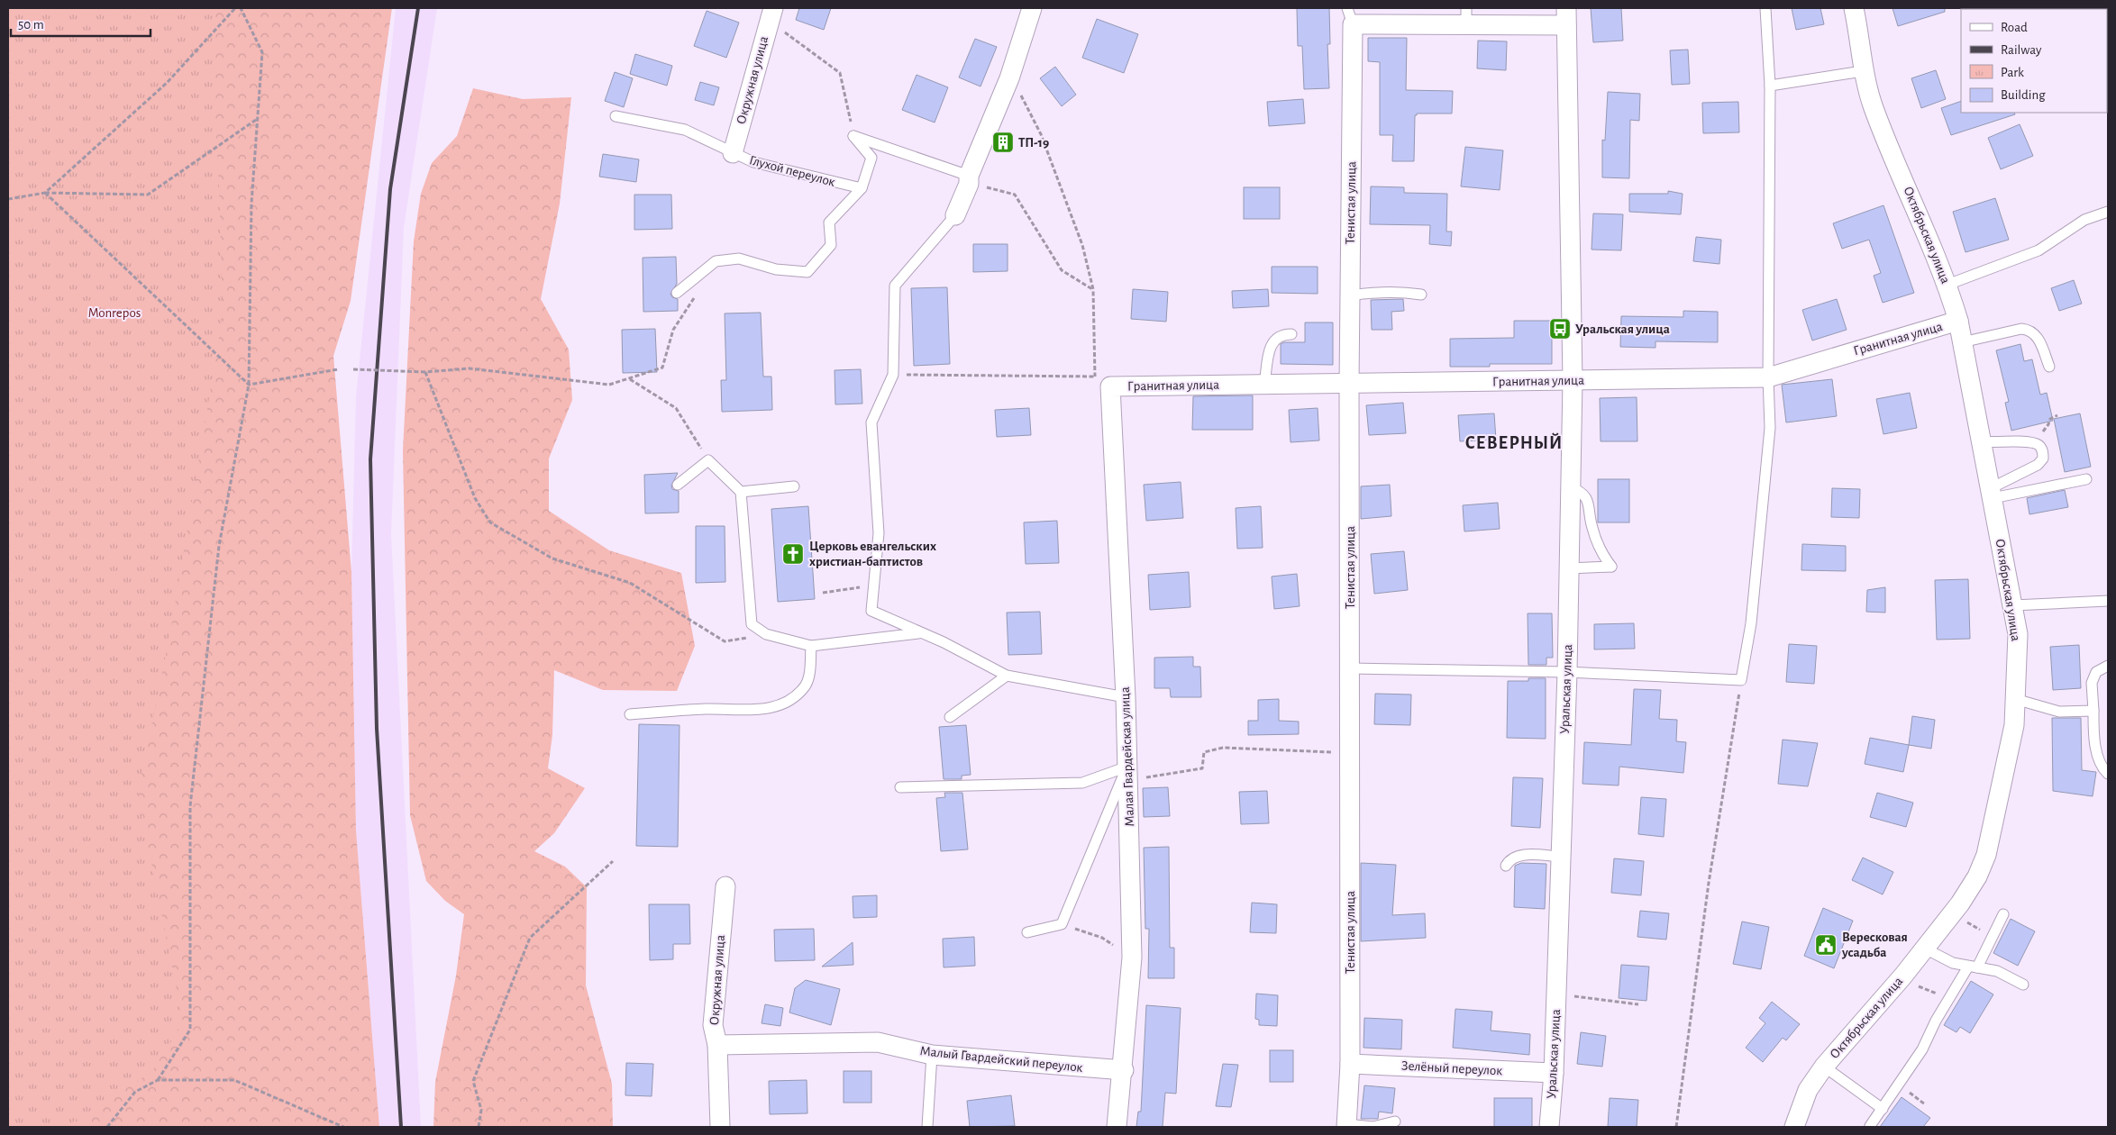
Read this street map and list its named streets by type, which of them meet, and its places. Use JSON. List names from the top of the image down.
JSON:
{
  "streets": {
    "street": [
      "Окружная улица",
      "Тенистая улица",
      "Октябрьская улица",
      "Гранитная улица",
      "Уральская улица",
      "Малая Гвардейская улица",
      "Малый Гвардейский переулок",
      "Зелёный переулок"
    ],
    "lane": ["Глухой переулок"]
  },
  "crossings": [
    ["Окружная улица", "Глухой переулок"],
    ["Окружная улица", "Малый Гвардейский переулок"],
    ["Тенистая улица", "Гранитная улица"],
    ["Тенистая улица", "Зелёный переулок"],
    ["Октябрьская улица", "Гранитная улица"],
    ["Гранитная улица", "Уральская улица"],
    ["Гранитная улица", "Малая Гвардейская улица"],
    ["Уральская улица", "Зелёный переулок"],
    ["Малая Гвардейская улица", "Малый Гвардейский переулок"]
  ],
  "districts": ["СЕВЕРНЫЙ"],
  "parks": ["Monrepos"],
  "places": {
    "building": ["ТП-19"],
    "bus stop": ["Уральская улица"],
    "church": ["Церковь евангельских христиан-баптистов"],
    "public building": ["Вересковая усадьба"]
  },
  "legend": [
    "Road",
    "Railway",
    "Park",
    "Building"
  ],
  "scale_bar": "50 m"
}
